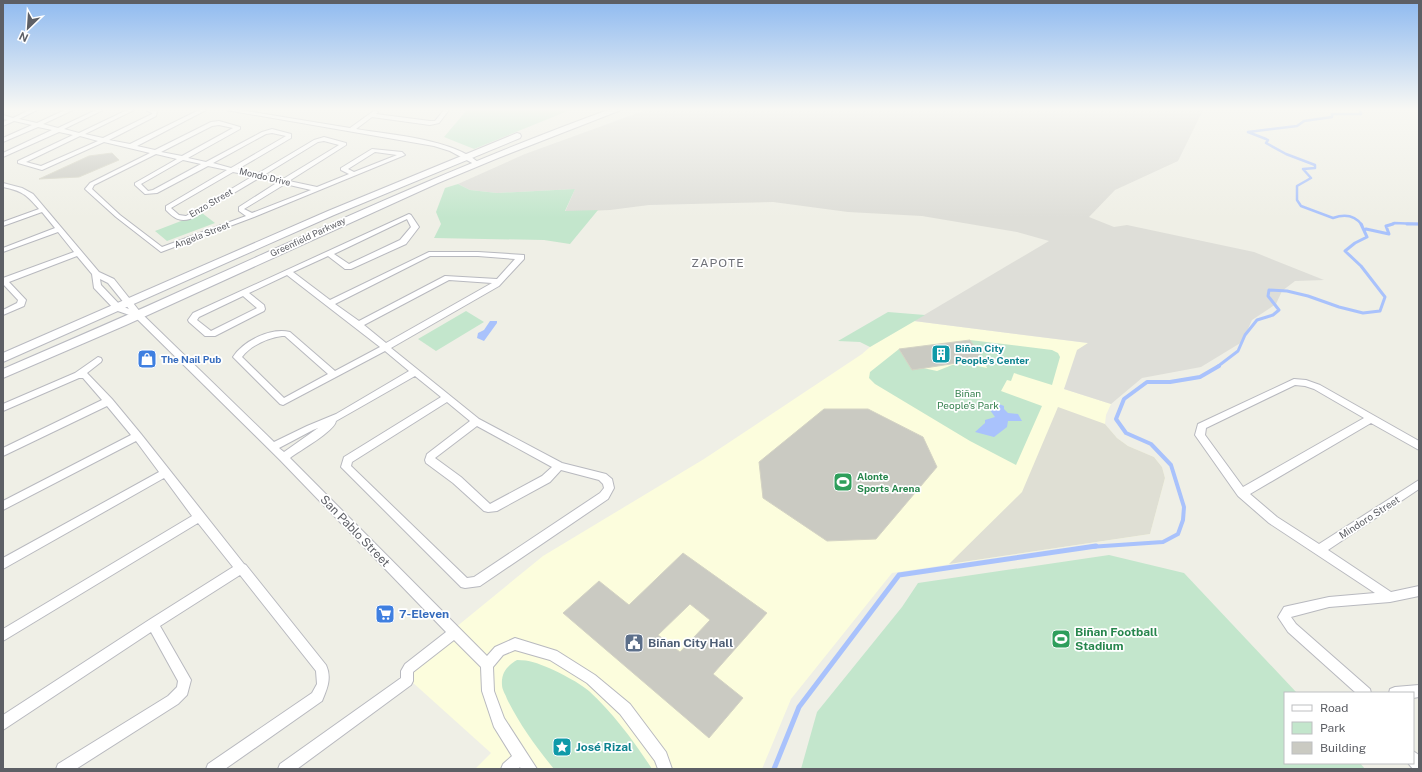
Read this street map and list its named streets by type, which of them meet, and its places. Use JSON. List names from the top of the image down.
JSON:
{
  "streets": {
    "main road": ["Greenfield Parkway"],
    "street": [
      "Mondo Drive",
      "Enzo Street",
      "Angela Street",
      "Mindoro Street",
      "San Pablo Street"
    ]
  },
  "crossings": [
    ["Mondo Drive", "Enzo Street"],
    ["Mondo Drive", "Angela Street"],
    ["Greenfield Parkway", "San Pablo Street"]
  ],
  "districts": ["ZAPOTE"],
  "parks": ["Biñan People's Park"],
  "places": {
    "building": ["Biñan City People's Center"],
    "shop": ["The Nail Pub"],
    "sports": ["Alonte Sports Arena", "Biñan Football Stadium"],
    "supermarket": ["7-Eleven"],
    "public building": ["Biñan City Hall"],
    "place": ["José Rizal"]
  },
  "legend": ["Road", "Park", "Building"],
  "north": "bottom left"
}
